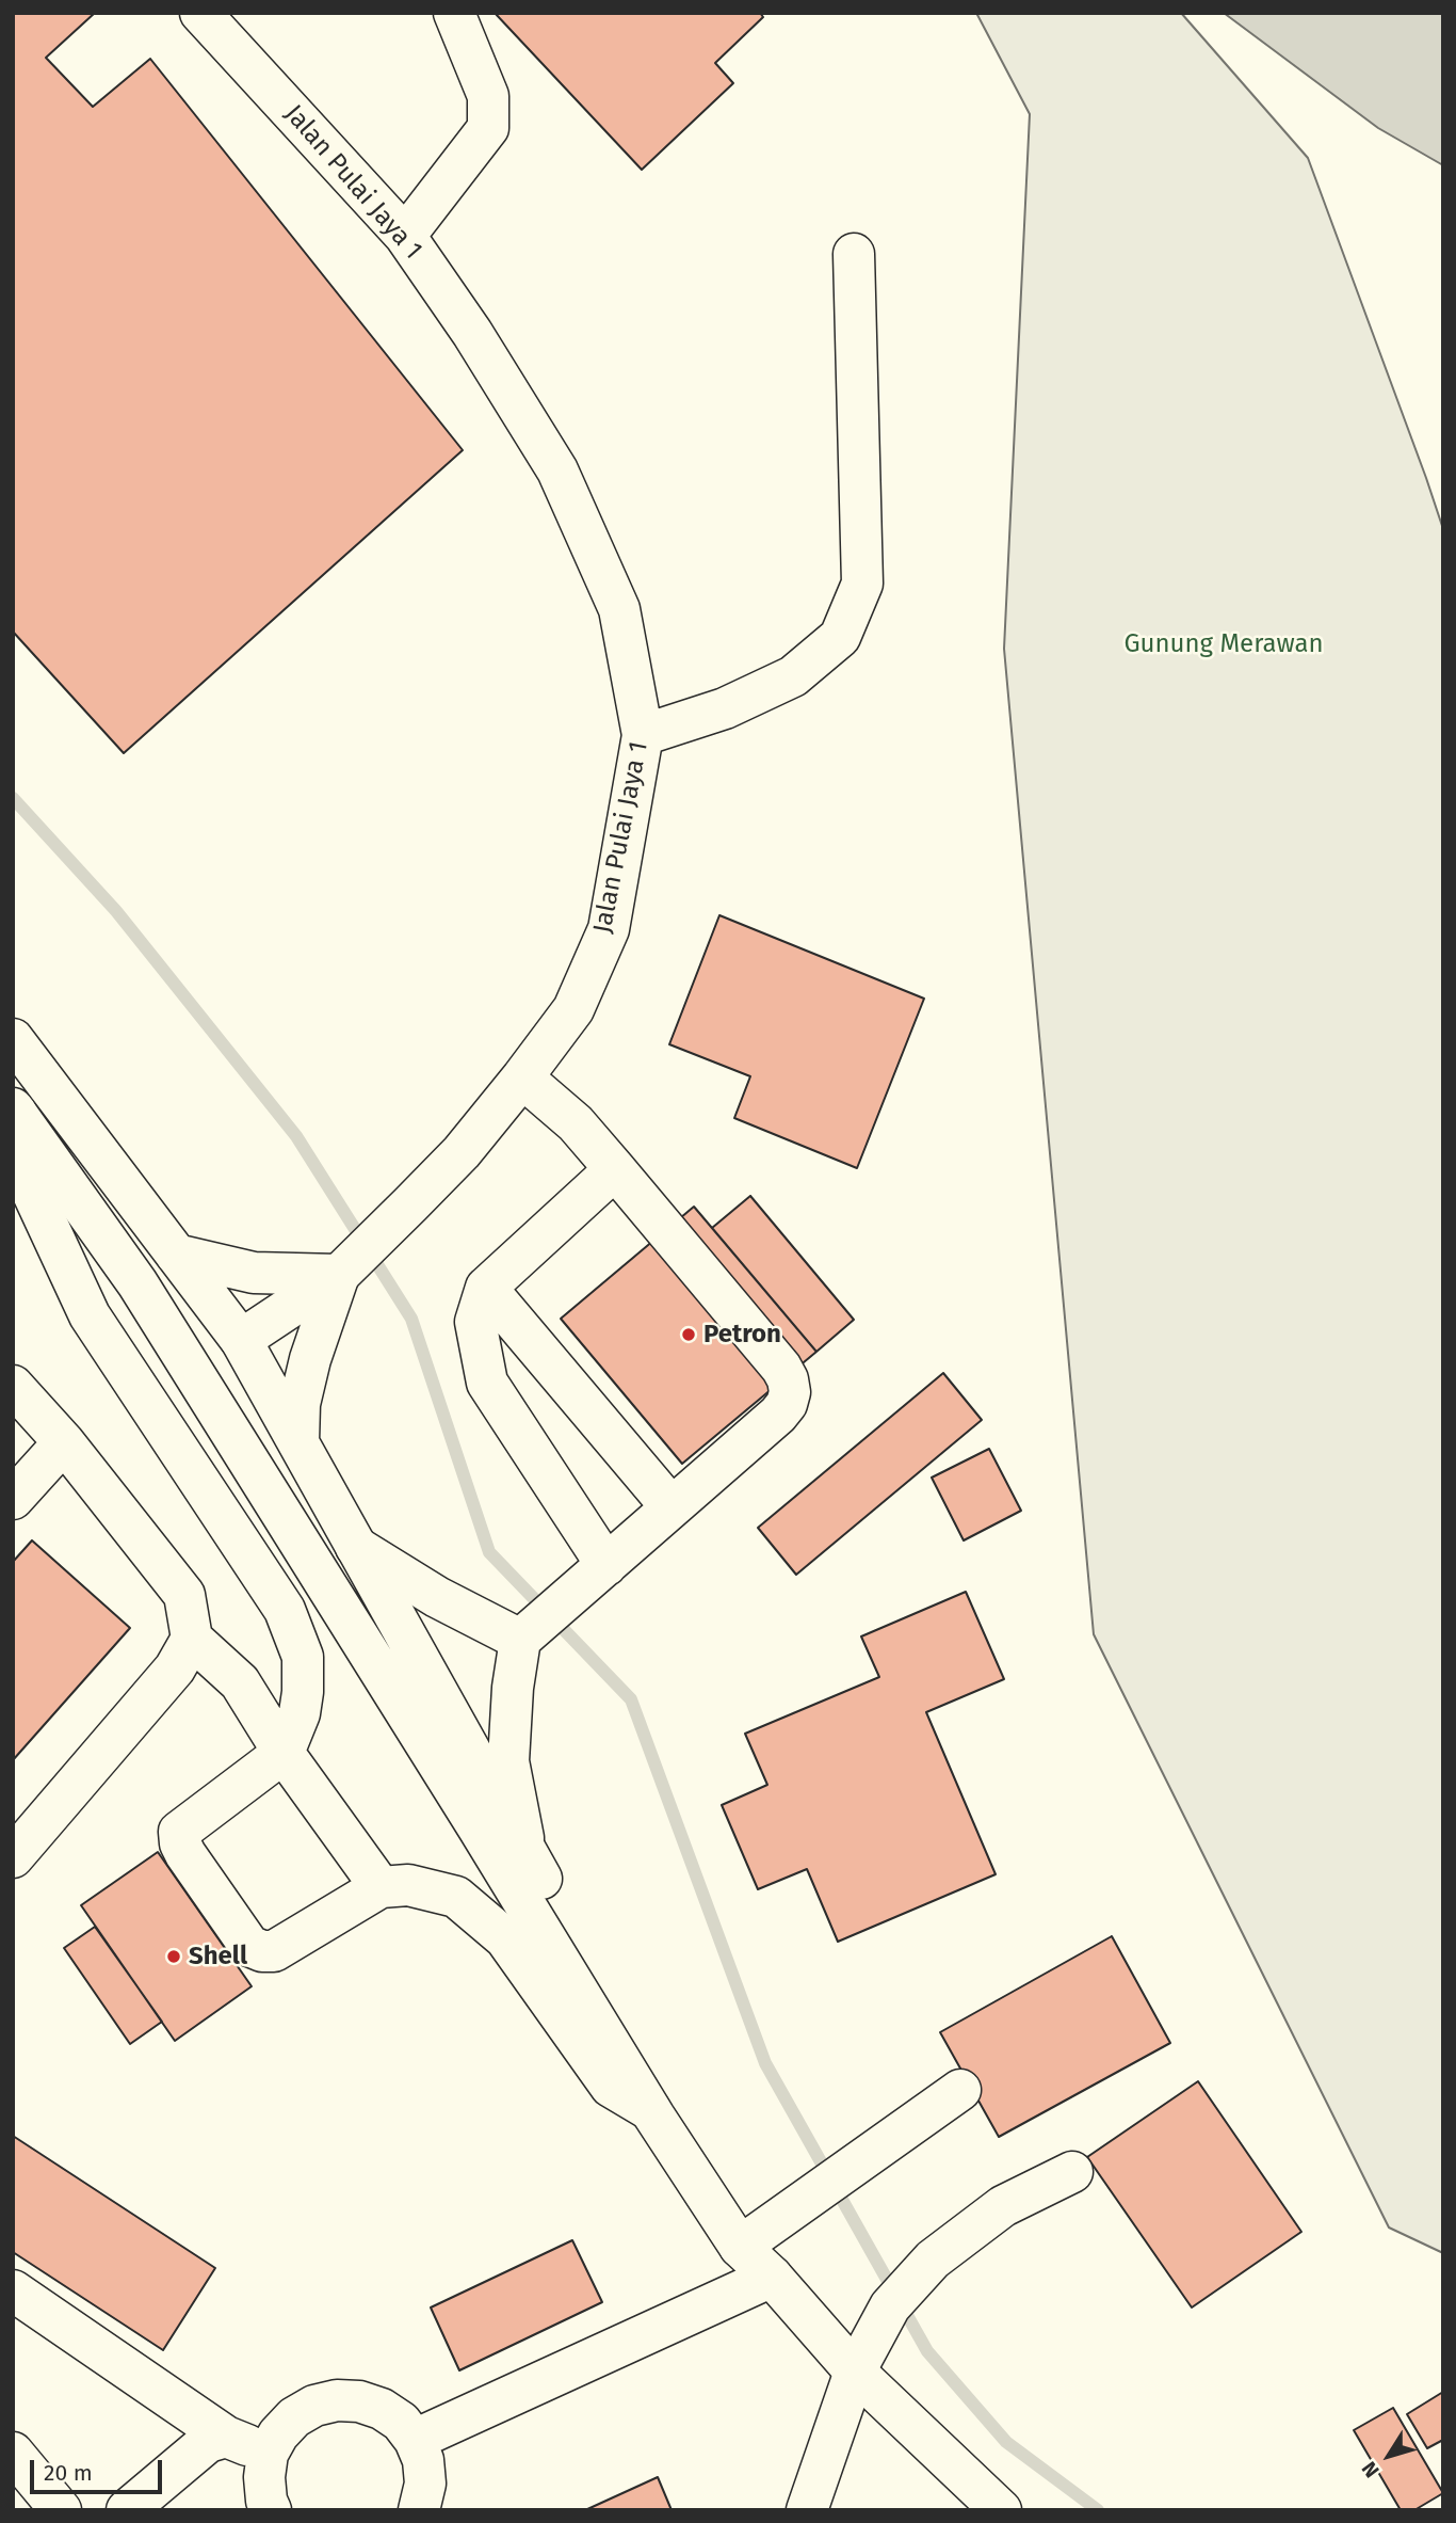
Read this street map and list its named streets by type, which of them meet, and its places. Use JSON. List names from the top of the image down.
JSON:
{
  "streets": {
    "main road": ["Jalan Pulai Jaya 1"]
  },
  "parks": ["Gunung Merawan"],
  "places": ["Petron", "Shell"],
  "scale_bar": "20 m",
  "north": "bottom left"
}
